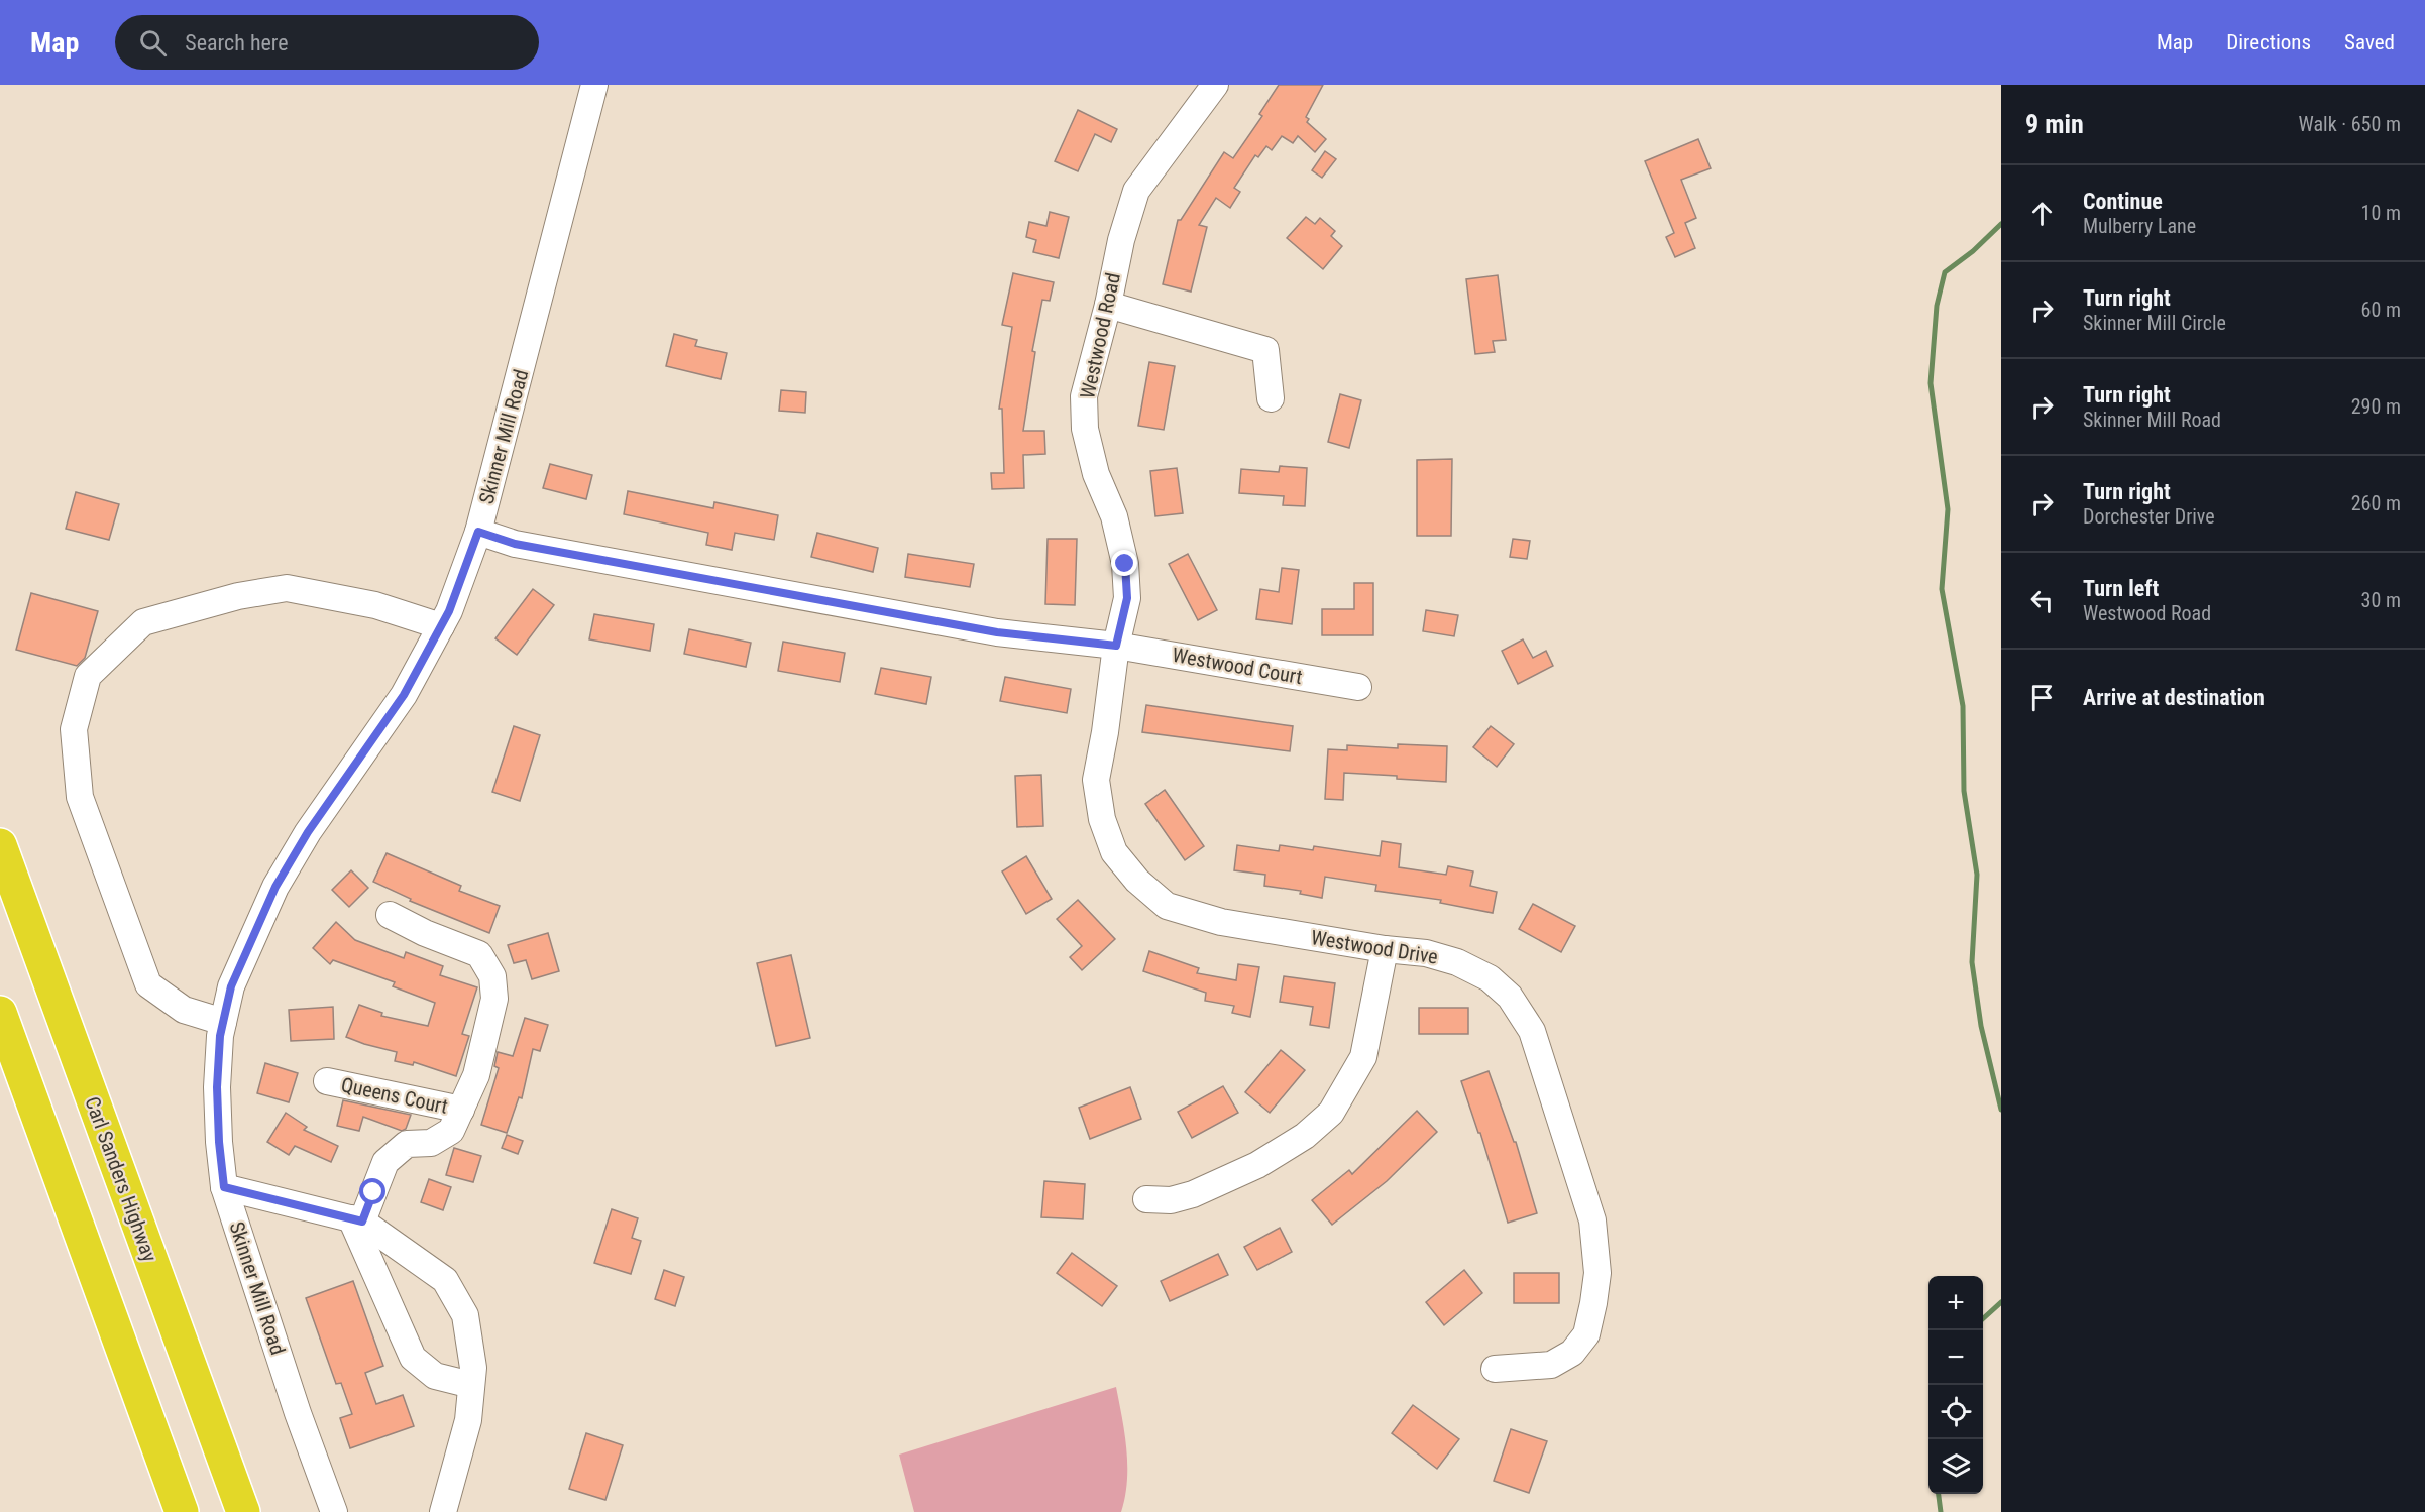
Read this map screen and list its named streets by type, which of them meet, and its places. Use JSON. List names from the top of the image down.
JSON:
{
  "streets": {
    "highway": ["Carl Sanders Highway"],
    "street": [
      "Westwood Road",
      "Skinner Mill Road",
      "Westwood Court",
      "Westwood Drive",
      "Queens Court"
    ]
  },
  "crossings": [
    ["Westwood Road", "Westwood Court"],
    ["Westwood Road", "Westwood Drive"],
    ["Skinner Mill Road", "Westwood Court"],
    ["Westwood Court", "Westwood Drive"]
  ],
  "page": {
    "header": "Map",
    "search": "Search here",
    "nav": ["Map", "Directions", "Saved"],
    "heading": ["9 min", "Walk · 650 m"],
    "list": [
      ["Continue", "Mulberry Lane", "10 m"],
      ["Turn right", "Skinner Mill Circle", "60 m"],
      ["Turn right", "Skinner Mill Road", "290 m"],
      ["Turn right", "Dorchester Drive", "260 m"],
      ["Turn left", "Westwood Road", "30 m"],
      "Arrive at destination"
    ],
    "map_buttons": ["+", "−"]
  }
}
